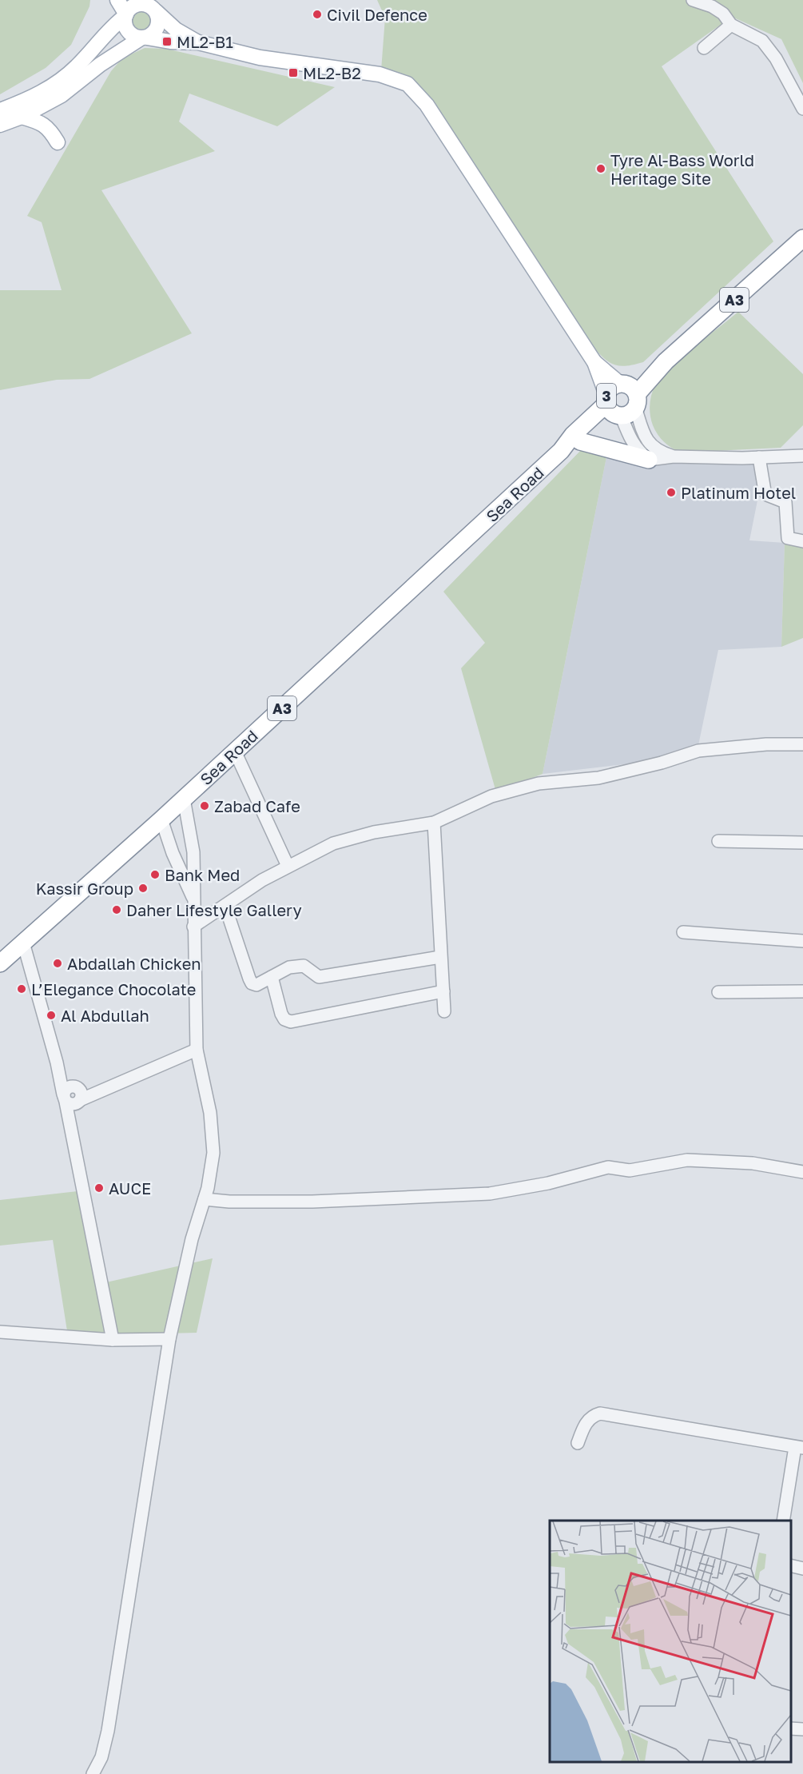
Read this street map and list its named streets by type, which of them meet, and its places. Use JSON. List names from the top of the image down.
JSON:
{
  "streets": {
    "highway": ["A3", "3", "Sea Road"]
  },
  "crossings": [
    ["A3", "3"],
    ["3", "Sea Road"]
  ],
  "places": {
    "other": [
      "Civil Defence",
      "Tyre Al-Bass World Heritage Site",
      "Platinum Hotel",
      "Zabad Cafe",
      "Bank Med",
      "Kassir Group",
      "Daher Lifestyle Gallery",
      "Abdallah Chicken",
      "L’Elegance Chocolate",
      "Al Abdullah",
      "AUCE"
    ],
    "transit": ["ML2-B1", "ML2-B2"]
  }
}
